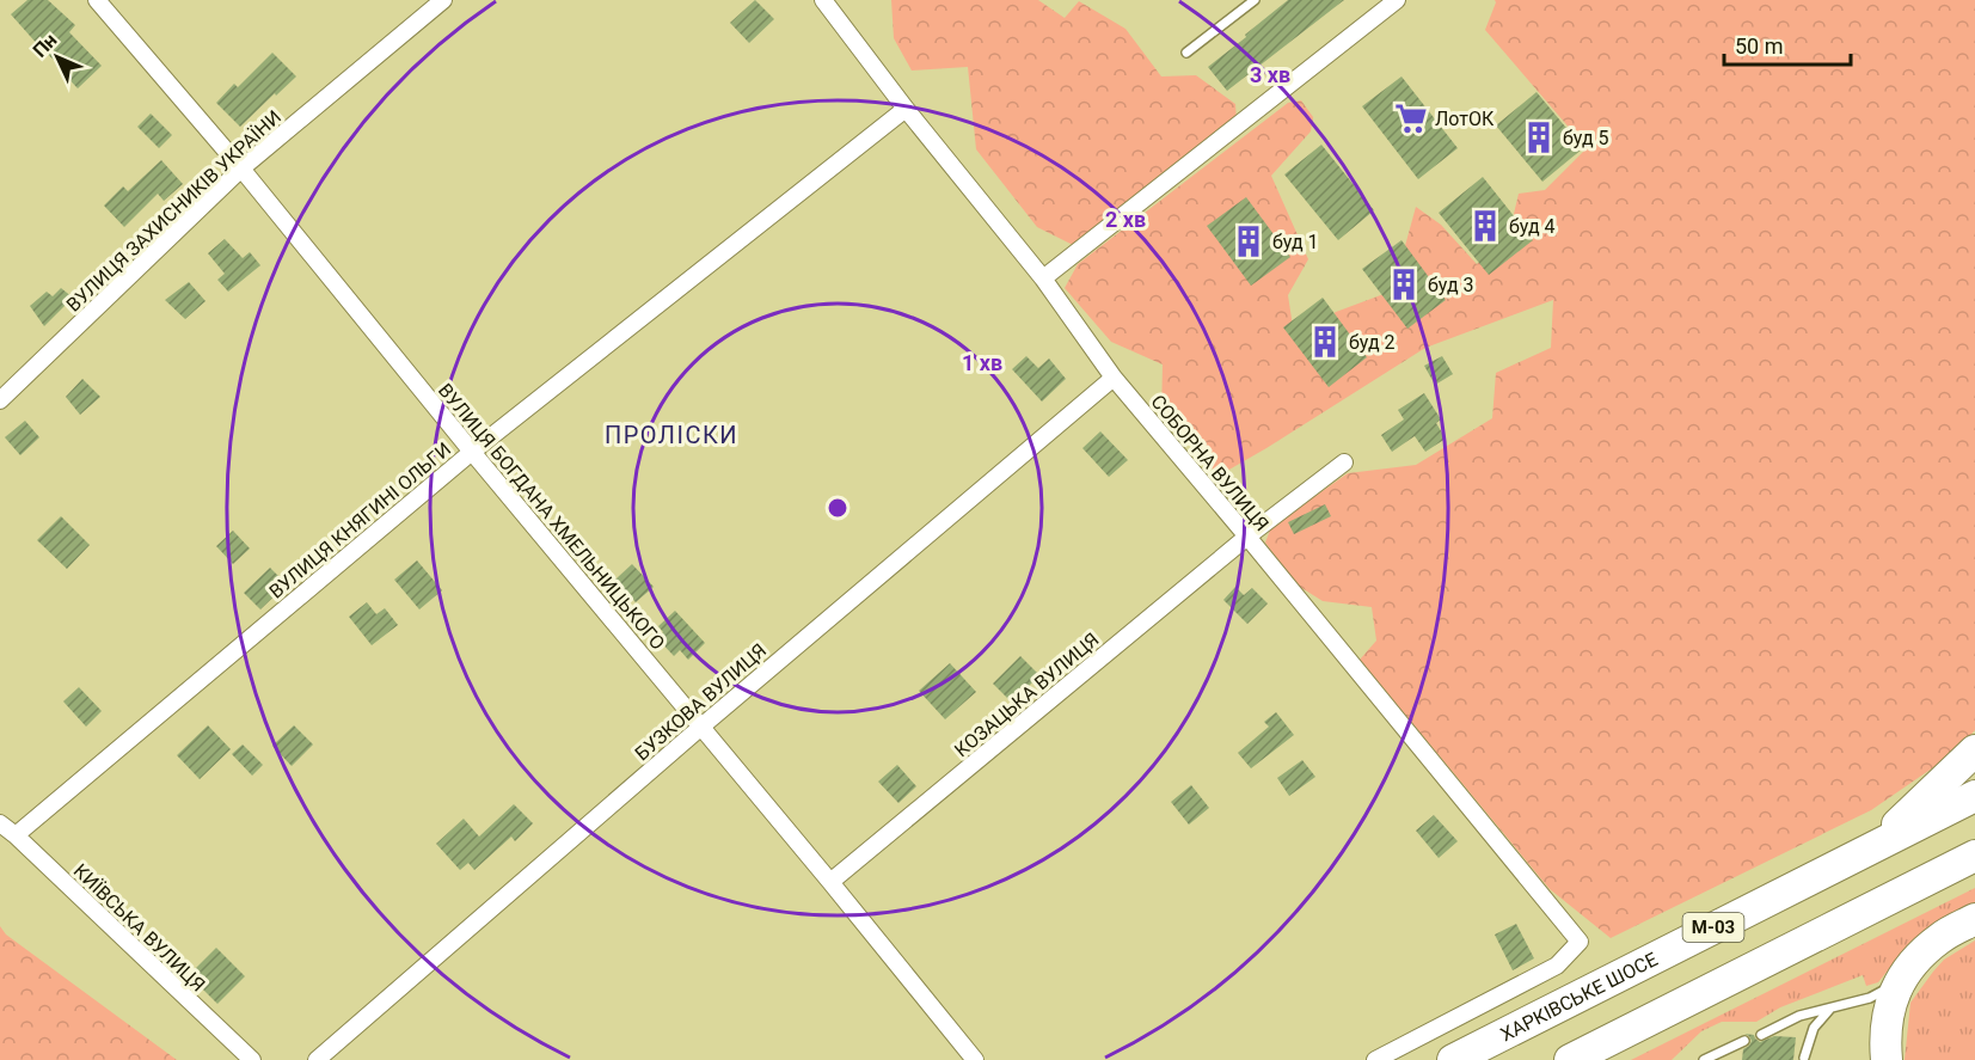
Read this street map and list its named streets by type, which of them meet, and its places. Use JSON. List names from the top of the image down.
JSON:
{
  "streets": {
    "highway": ["М-03", "ХАРКІВСЬКЕ ШОСЕ"],
    "street": [
      "ВУЛИЦЯ ЗАХИСНИКІВ УКРАЇНИ",
      "СОБОРНА ВУЛИЦЯ",
      "ВУЛИЦЯ БОГДАНА ХМЕЛЬНИЦЬКОГО",
      "ВУЛИЦЯ КНЯГИНІ ОЛЬГИ",
      "КОЗАЦЬКА ВУЛИЦЯ",
      "БУЗКОВА ВУЛИЦЯ",
      "КИЇВСЬКА ВУЛИЦЯ"
    ]
  },
  "crossings": [
    ["ВУЛИЦЯ ЗАХИСНИКІВ УКРАЇНИ", "ВУЛИЦЯ БОГДАНА ХМЕЛЬНИЦЬКОГО"],
    ["СОБОРНА ВУЛИЦЯ", "ВУЛИЦЯ КНЯГИНІ ОЛЬГИ"],
    ["СОБОРНА ВУЛИЦЯ", "КОЗАЦЬКА ВУЛИЦЯ"],
    ["СОБОРНА ВУЛИЦЯ", "БУЗКОВА ВУЛИЦЯ"],
    ["ВУЛИЦЯ БОГДАНА ХМЕЛЬНИЦЬКОГО", "ВУЛИЦЯ КНЯГИНІ ОЛЬГИ"],
    ["ВУЛИЦЯ БОГДАНА ХМЕЛЬНИЦЬКОГО", "КОЗАЦЬКА ВУЛИЦЯ"],
    ["ВУЛИЦЯ БОГДАНА ХМЕЛЬНИЦЬКОГО", "БУЗКОВА ВУЛИЦЯ"],
    ["ВУЛИЦЯ КНЯГИНІ ОЛЬГИ", "КИЇВСЬКА ВУЛИЦЯ"]
  ],
  "districts": ["ПРОЛІСКИ"],
  "places": {
    "supermarket": ["ЛотОК"],
    "building": [
      "буд 5",
      "буд 4",
      "буд 1",
      "буд 3",
      "буд 2"
    ]
  },
  "scale_bar": "50 m",
  "north": "top left",
  "rings": ["3 хв", "2 хв", "1 хв"]
}
